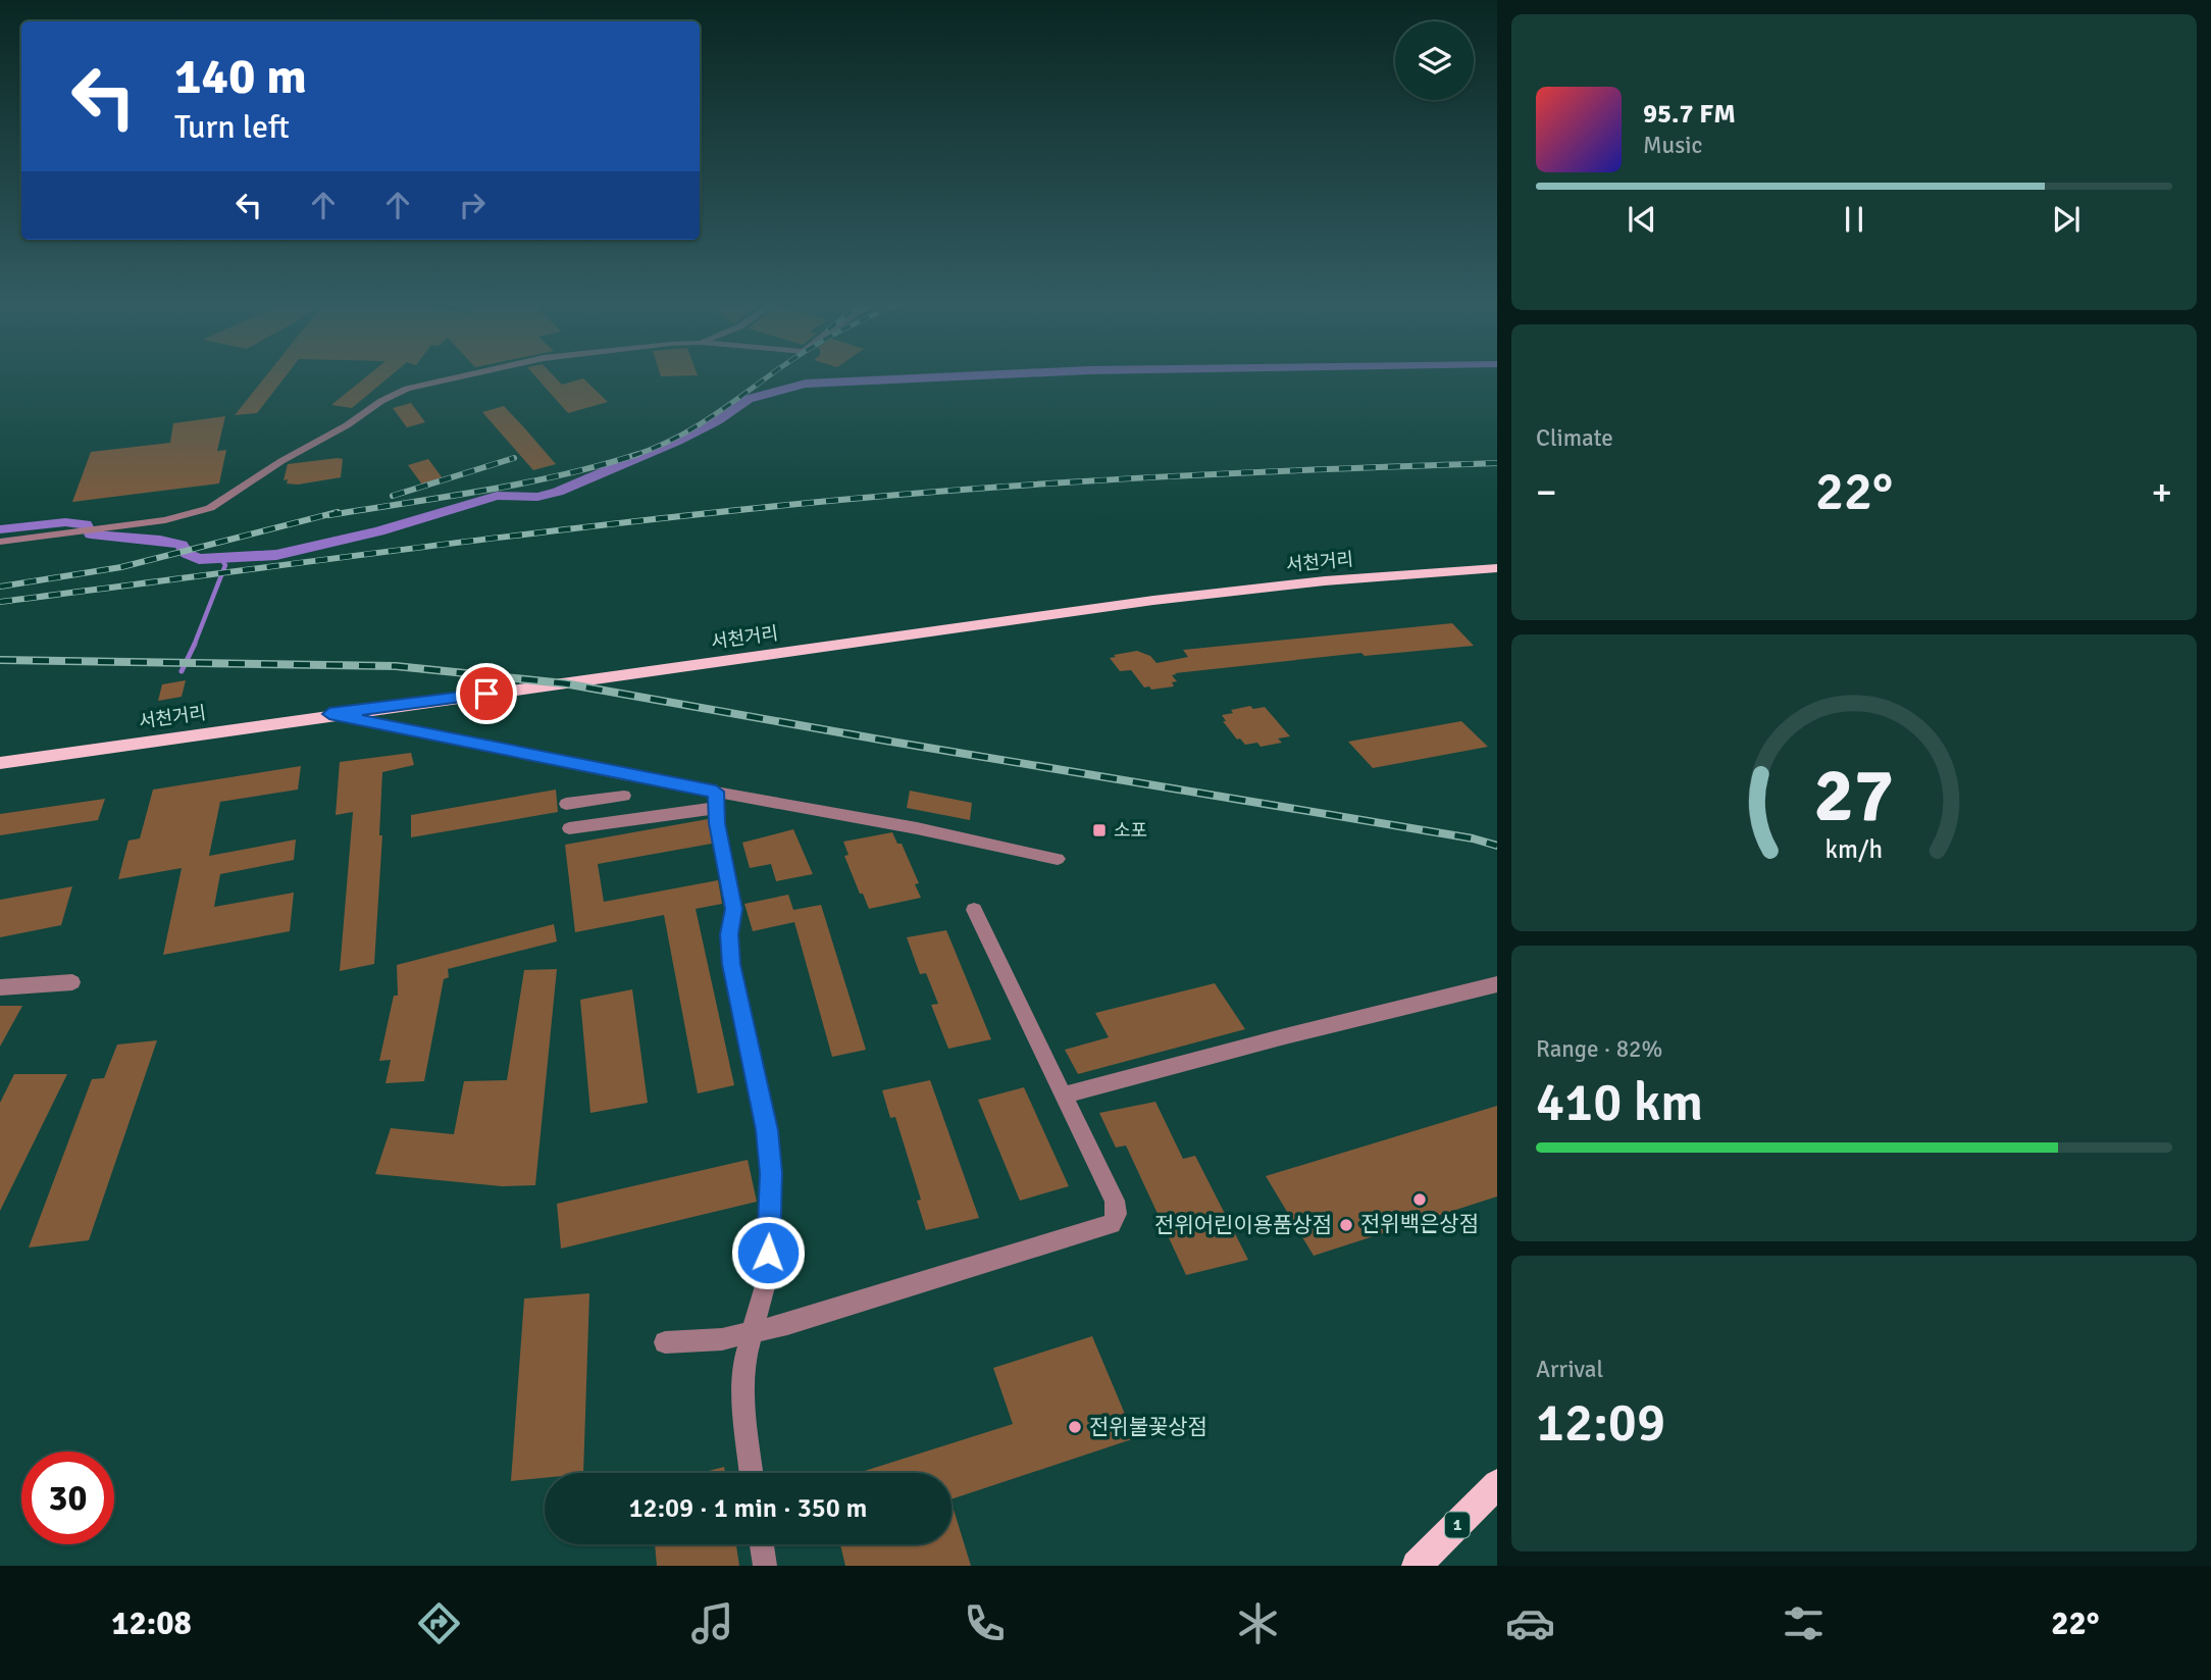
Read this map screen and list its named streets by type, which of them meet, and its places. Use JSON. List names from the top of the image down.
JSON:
{
  "streets": {
    "main road": ["서천거리", "1"]
  },
  "places": {
    "transit": ["소포"],
    "other": ["전위백은상점", "전위어린이용품상점", "전위불꽃상점"]
  },
  "page": {
    "turn": ["140 m", "Turn left"],
    "song": ["95.7 FM", "Music"],
    "tile": [
      "Climate",
      ["Range · 82%", "410 km"],
      ["Arrival", "12:09"]
    ],
    "heat": ["−", "22°", "+"],
    "limit": "30",
    "trip": "12:09 · 1 min · 350 m",
    "tabs": ["12:08", "22°"],
    "gauge": ["27", "km/h"]
  }
}
